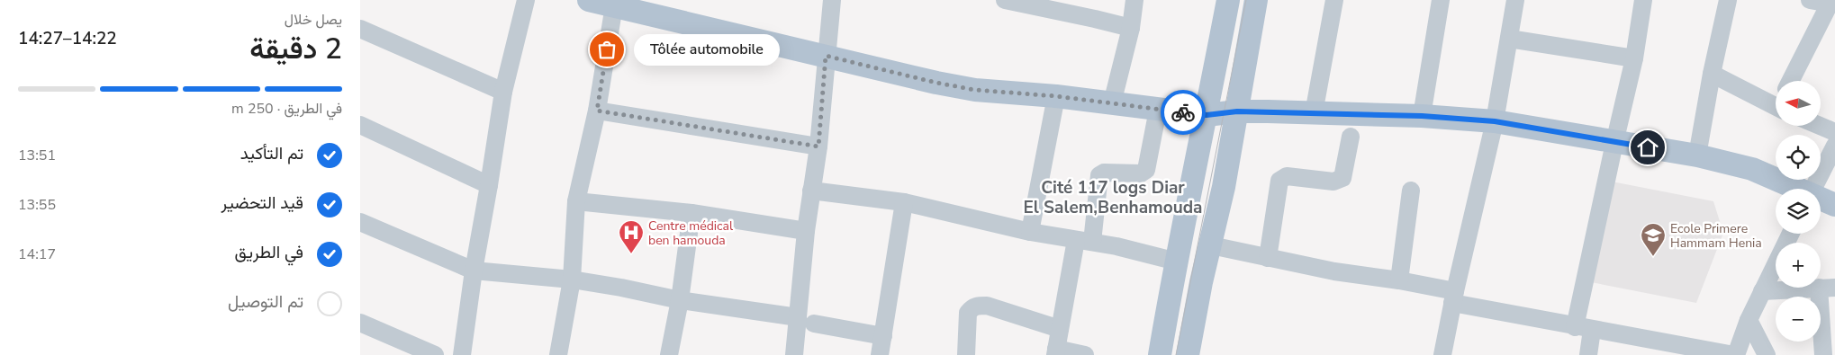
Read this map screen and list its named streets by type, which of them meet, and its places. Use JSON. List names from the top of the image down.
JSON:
{
  "districts": ["Cité 117 logs Diar El Salem,Benhamouda"],
  "places": {
    "other": ["Tôlée automobile"],
    "hospital": ["Centre médical ben hamouda"],
    "school or university": ["Ecole Primere Hammam Henia"]
  },
  "north": "left",
  "page": {
    "heading": ["2 دقيقة", "يصل خلال", "14:22–14:27"],
    "bubble": "Tôlée automobile",
    "bar": "في الطريق · 250 m",
    "map_buttons": ["+", "−"],
    "list": [
      ["تم التأكيد", "13:51"],
      ["قيد التحضير", "13:55"],
      ["في الطريق", "14:17"],
      "تم التوصيل"
    ]
  }
}
